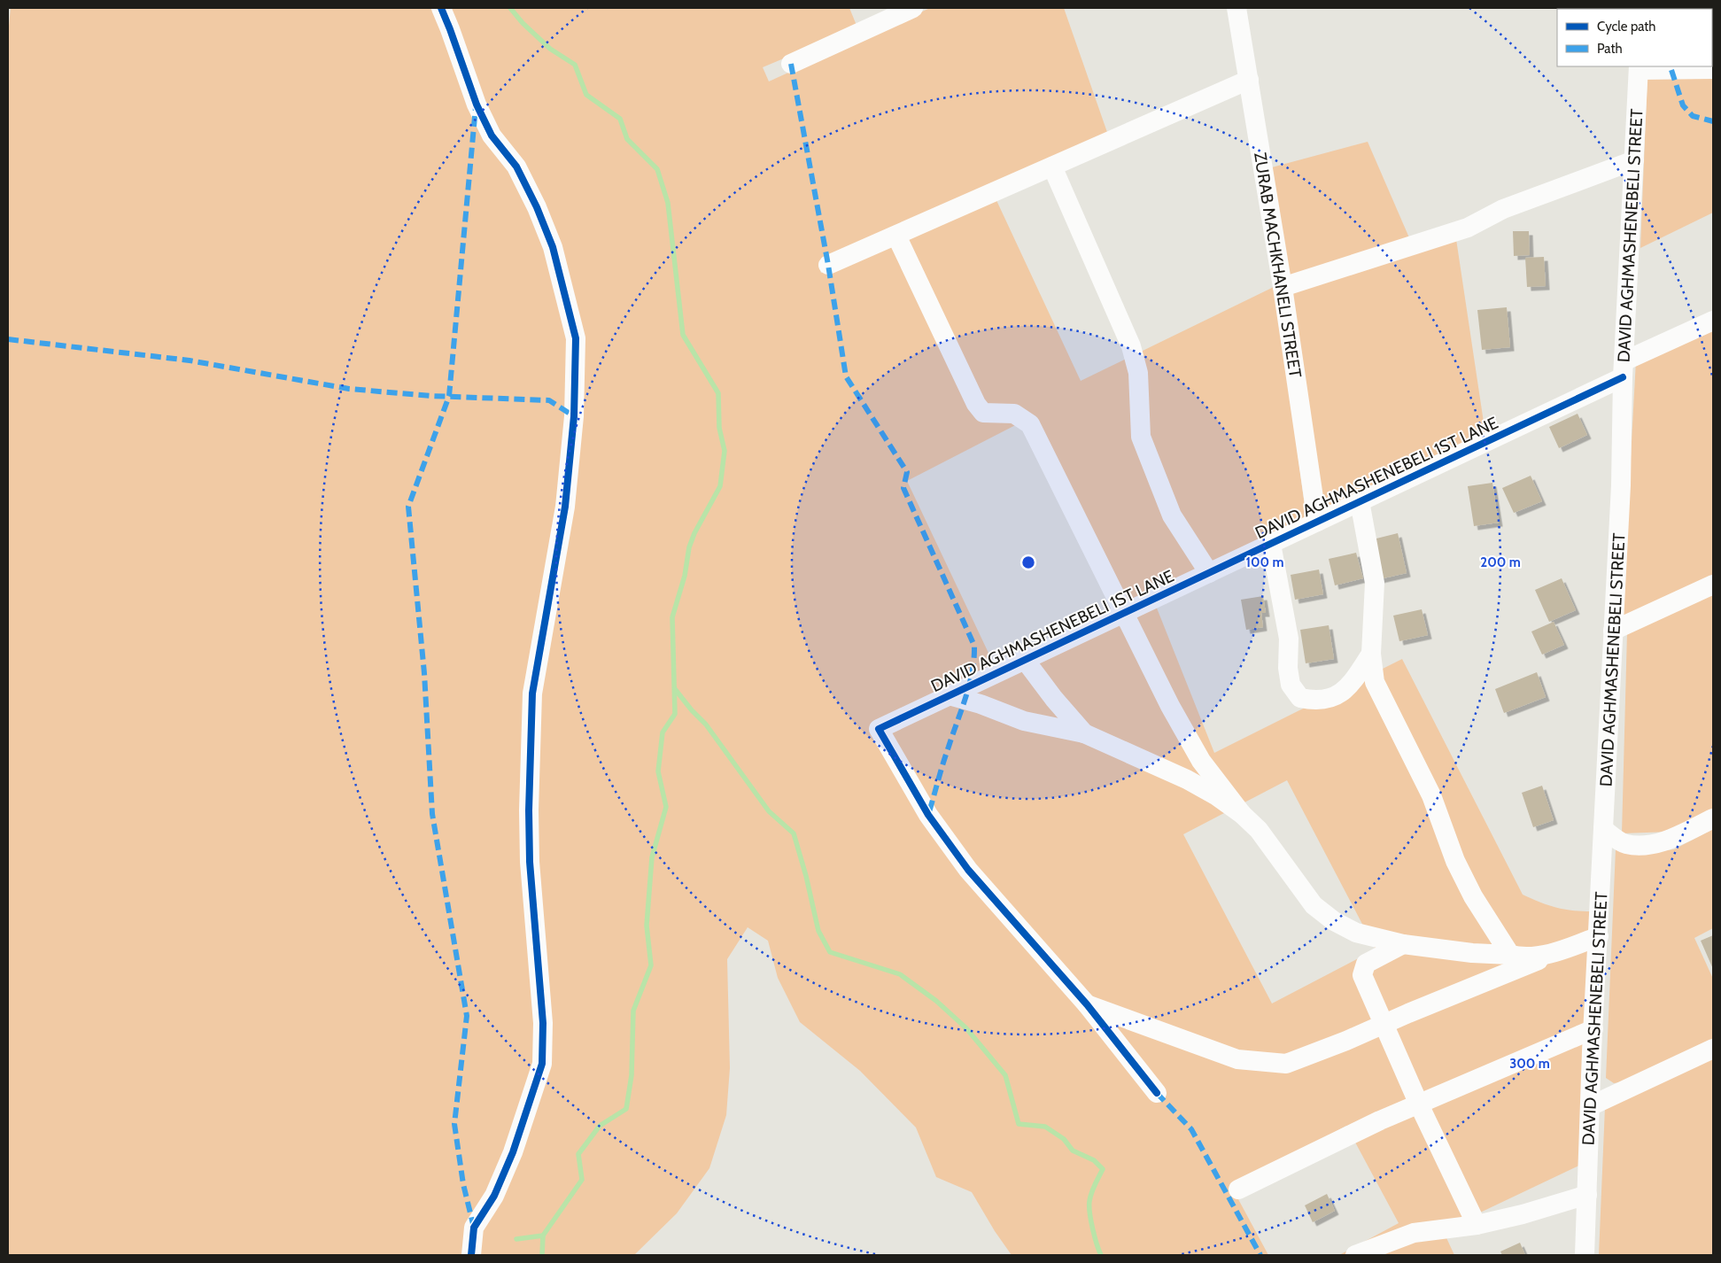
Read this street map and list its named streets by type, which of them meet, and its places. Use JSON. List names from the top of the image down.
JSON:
{
  "streets": {
    "street": ["DAVID AGHMASHENEBELI STREET", "ZURAB MACHKHANELI STREET", "DAVID AGHMASHENEBELI 1ST LANE"]
  },
  "crossings": [
    ["DAVID AGHMASHENEBELI STREET", "DAVID AGHMASHENEBELI 1ST LANE"],
    ["ZURAB MACHKHANELI STREET", "DAVID AGHMASHENEBELI 1ST LANE"]
  ],
  "legend": ["Cycle path", "Path"],
  "rings": ["100 m", "200 m", "300 m"]
}
